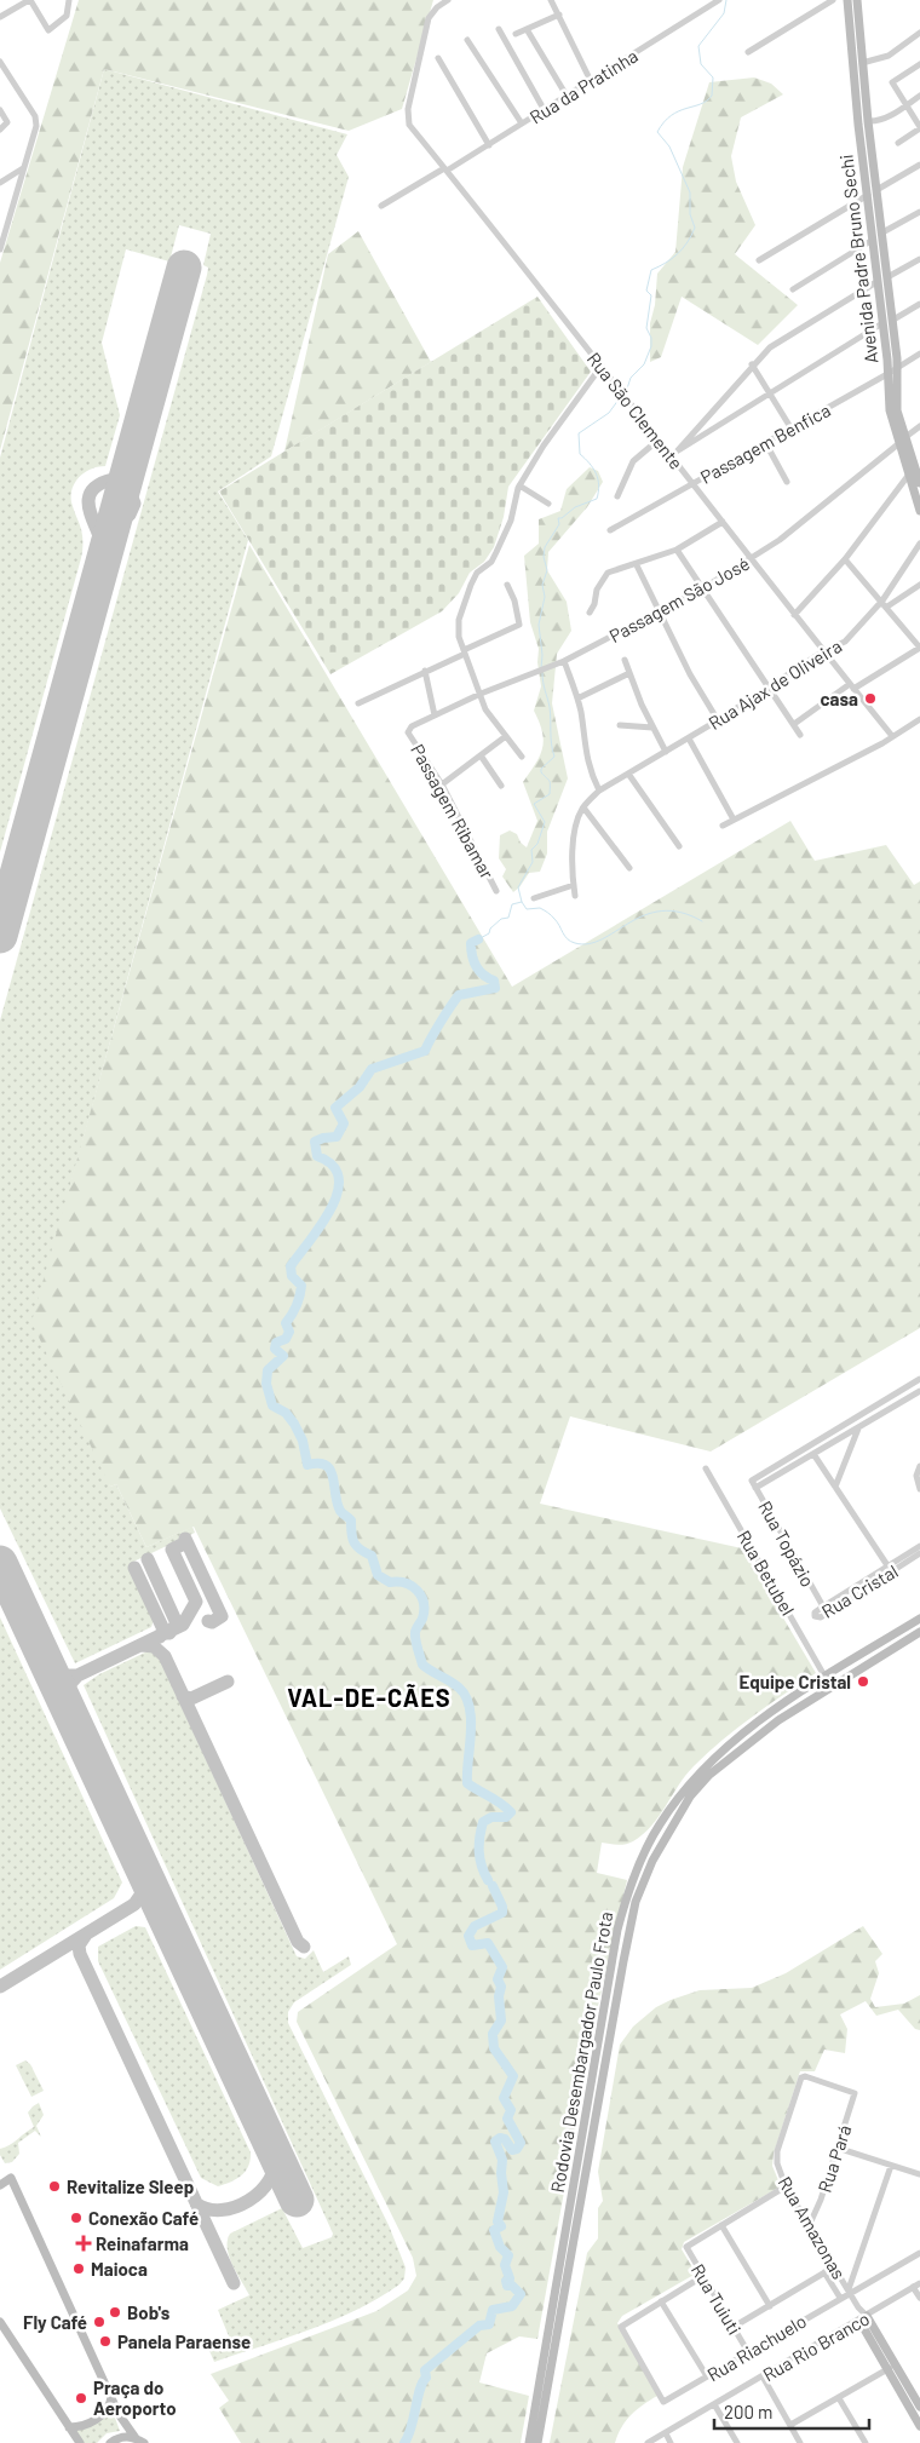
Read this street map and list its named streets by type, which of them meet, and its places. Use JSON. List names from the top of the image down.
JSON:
{
  "streets": {
    "street": [
      "Rua da Pratinha",
      "Avenida Padre Bruno Sechi",
      "Rua São Clemente",
      "Passagem Benfica",
      "Passagem São José",
      "Rua Ajax de Oliveira",
      "Passagem Ribamar",
      "Rua Topázio",
      "Rua Betubel",
      "Rua Cristal",
      "Rodovia Desembargador Paulo Frota",
      "Rua Pará",
      "Rua Amazonas",
      "Rua Tuiuti",
      "Rua Rio Branco",
      "Rua Riachuelo"
    ]
  },
  "crossings": [
    ["Rua da Pratinha", "Rua São Clemente"],
    ["Avenida Padre Bruno Sechi", "Passagem Benfica"],
    ["Avenida Padre Bruno Sechi", "Passagem São José"],
    ["Rua São Clemente", "Passagem Benfica"],
    ["Rua São Clemente", "Passagem São José"],
    ["Rua São Clemente", "Rua Ajax de Oliveira"],
    ["Passagem São José", "Passagem Ribamar"],
    ["Rua Topázio", "Rua Cristal"],
    ["Rua Betubel", "Rodovia Desembargador Paulo Frota"],
    ["Rua Pará", "Rua Amazonas"],
    ["Rua Amazonas", "Rua Rio Branco"],
    ["Rua Amazonas", "Rua Riachuelo"],
    ["Rua Tuiuti", "Rua Riachuelo"]
  ],
  "districts": ["VAL-DE-CÃES"],
  "places": {
    "other": [
      "casa",
      "Equipe Cristal",
      "Revitalize Sleep",
      "Conexão Café",
      "Maioca",
      "Bob's",
      "Fly Café",
      "Panela Paraense",
      "Praça do Aeroporto"
    ],
    "health": ["Reinafarma"]
  },
  "scale_bar": "200 m"
}
